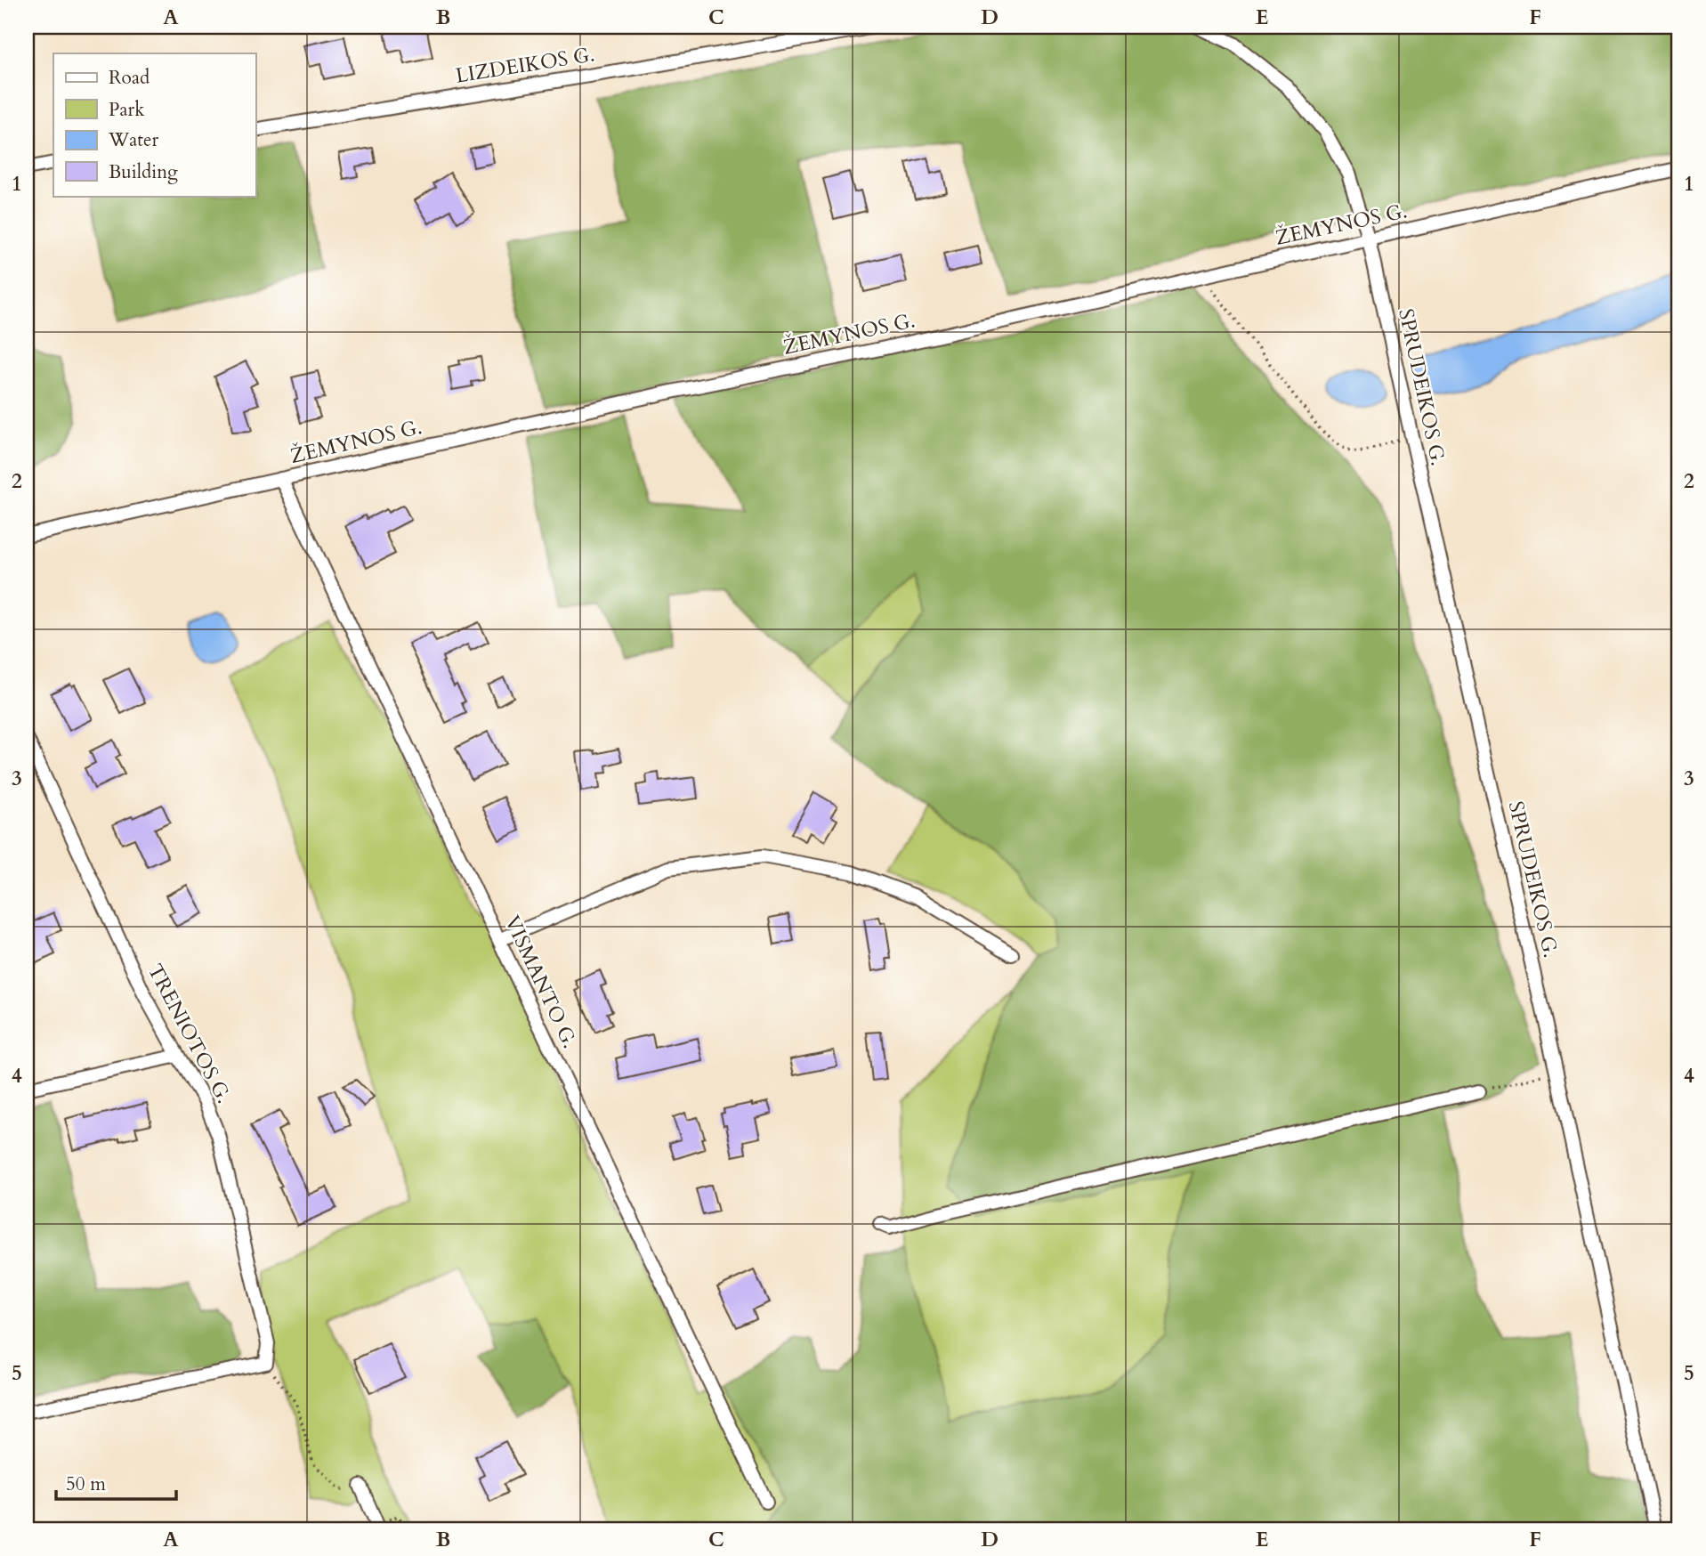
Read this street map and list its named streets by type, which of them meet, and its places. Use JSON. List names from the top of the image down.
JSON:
{
  "streets": {
    "street": [
      "LIZDEIKOS G.",
      "ŽEMYNOS G.",
      "SPRUDEIKOS G.",
      "VISMANTO G.",
      "TRENIOTOS G."
    ]
  },
  "crossings": [
    ["ŽEMYNOS G.", "SPRUDEIKOS G."],
    ["ŽEMYNOS G.", "VISMANTO G."]
  ],
  "legend": [
    "Road",
    "Park",
    "Water",
    "Building"
  ],
  "scale_bar": "50 m",
  "grid": {
    "columns": [
      "A",
      "B",
      "C",
      "D",
      "E",
      "F"
    ],
    "rows": [
      "1",
      "2",
      "3",
      "4",
      "5"
    ]
  }
}
